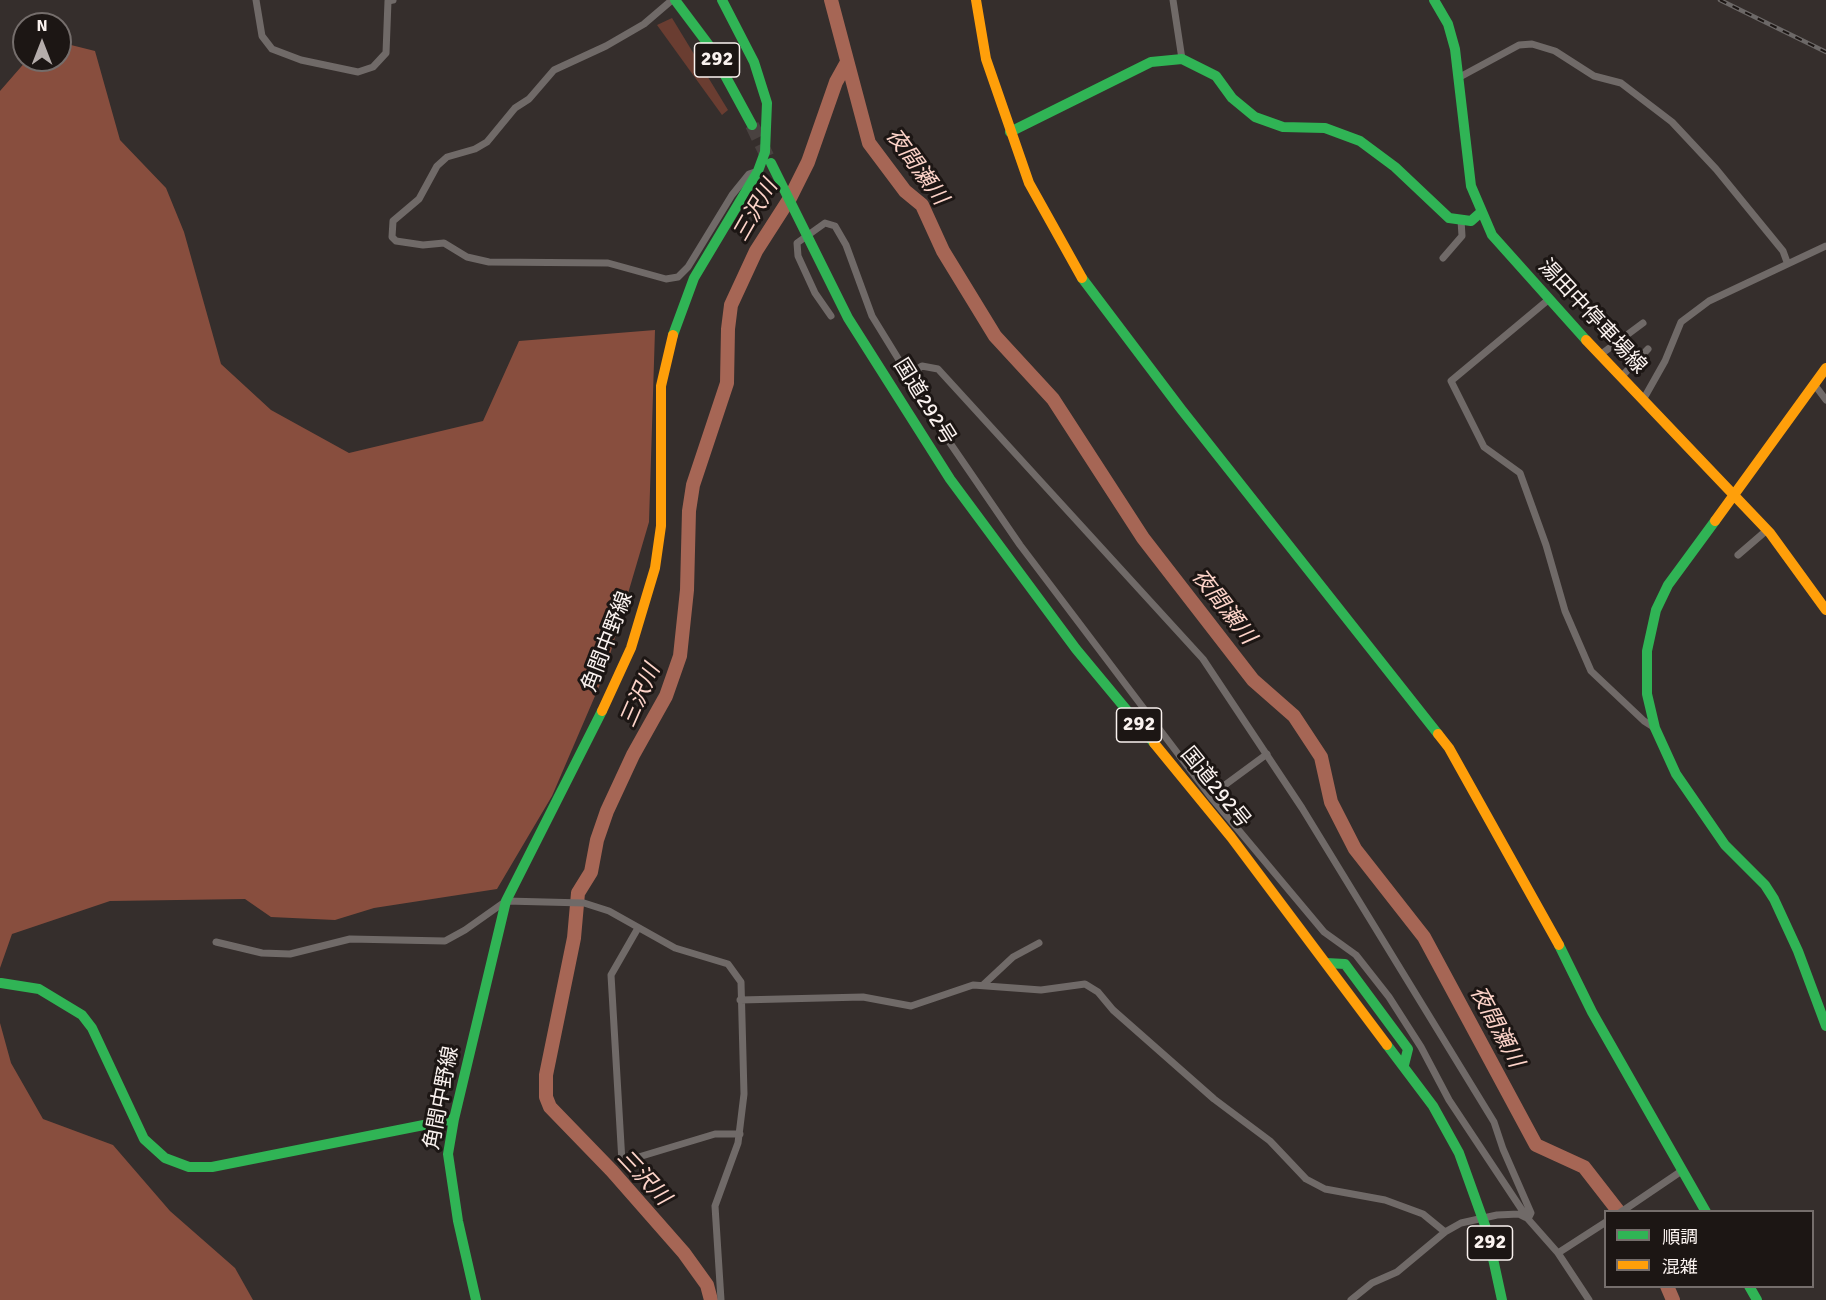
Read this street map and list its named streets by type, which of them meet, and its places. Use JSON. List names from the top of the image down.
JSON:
{
  "streets": {
    "main road": [
      "292",
      "湯田中停車場線",
      "国道292号",
      "角間中野線"
    ]
  },
  "water": ["夜間瀬川", "三沢川"],
  "legend": ["順調", "混雑"],
  "north": "top"
}
